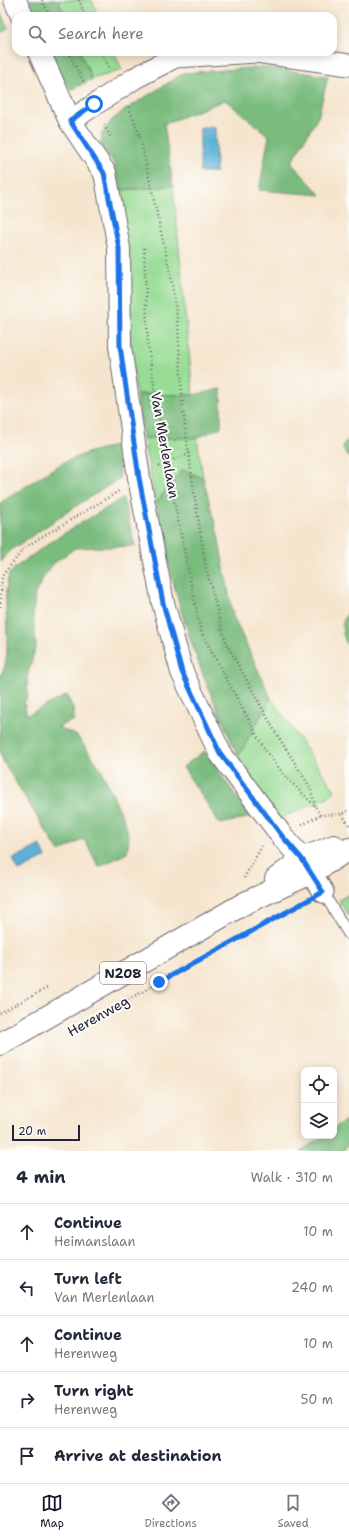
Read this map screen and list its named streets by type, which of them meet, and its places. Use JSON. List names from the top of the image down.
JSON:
{
  "streets": {
    "main road": ["Van Merlenlaan", "N208", "Herenweg"]
  },
  "crossings": [
    ["Van Merlenlaan", "Herenweg"]
  ],
  "scale_bar": "20 m",
  "page": {
    "search": "Search here",
    "scale": "20 m",
    "heading": ["4 min", "Walk · 310 m"],
    "list": [
      ["Continue", "Heimanslaan", "10 m"],
      ["Turn left", "Van Merlenlaan", "240 m"],
      ["Continue", "Herenweg", "10 m"],
      ["Turn right", "Herenweg", "50 m"],
      "Arrive at destination"
    ],
    "nav": ["Map", "Directions", "Saved"]
  }
}
